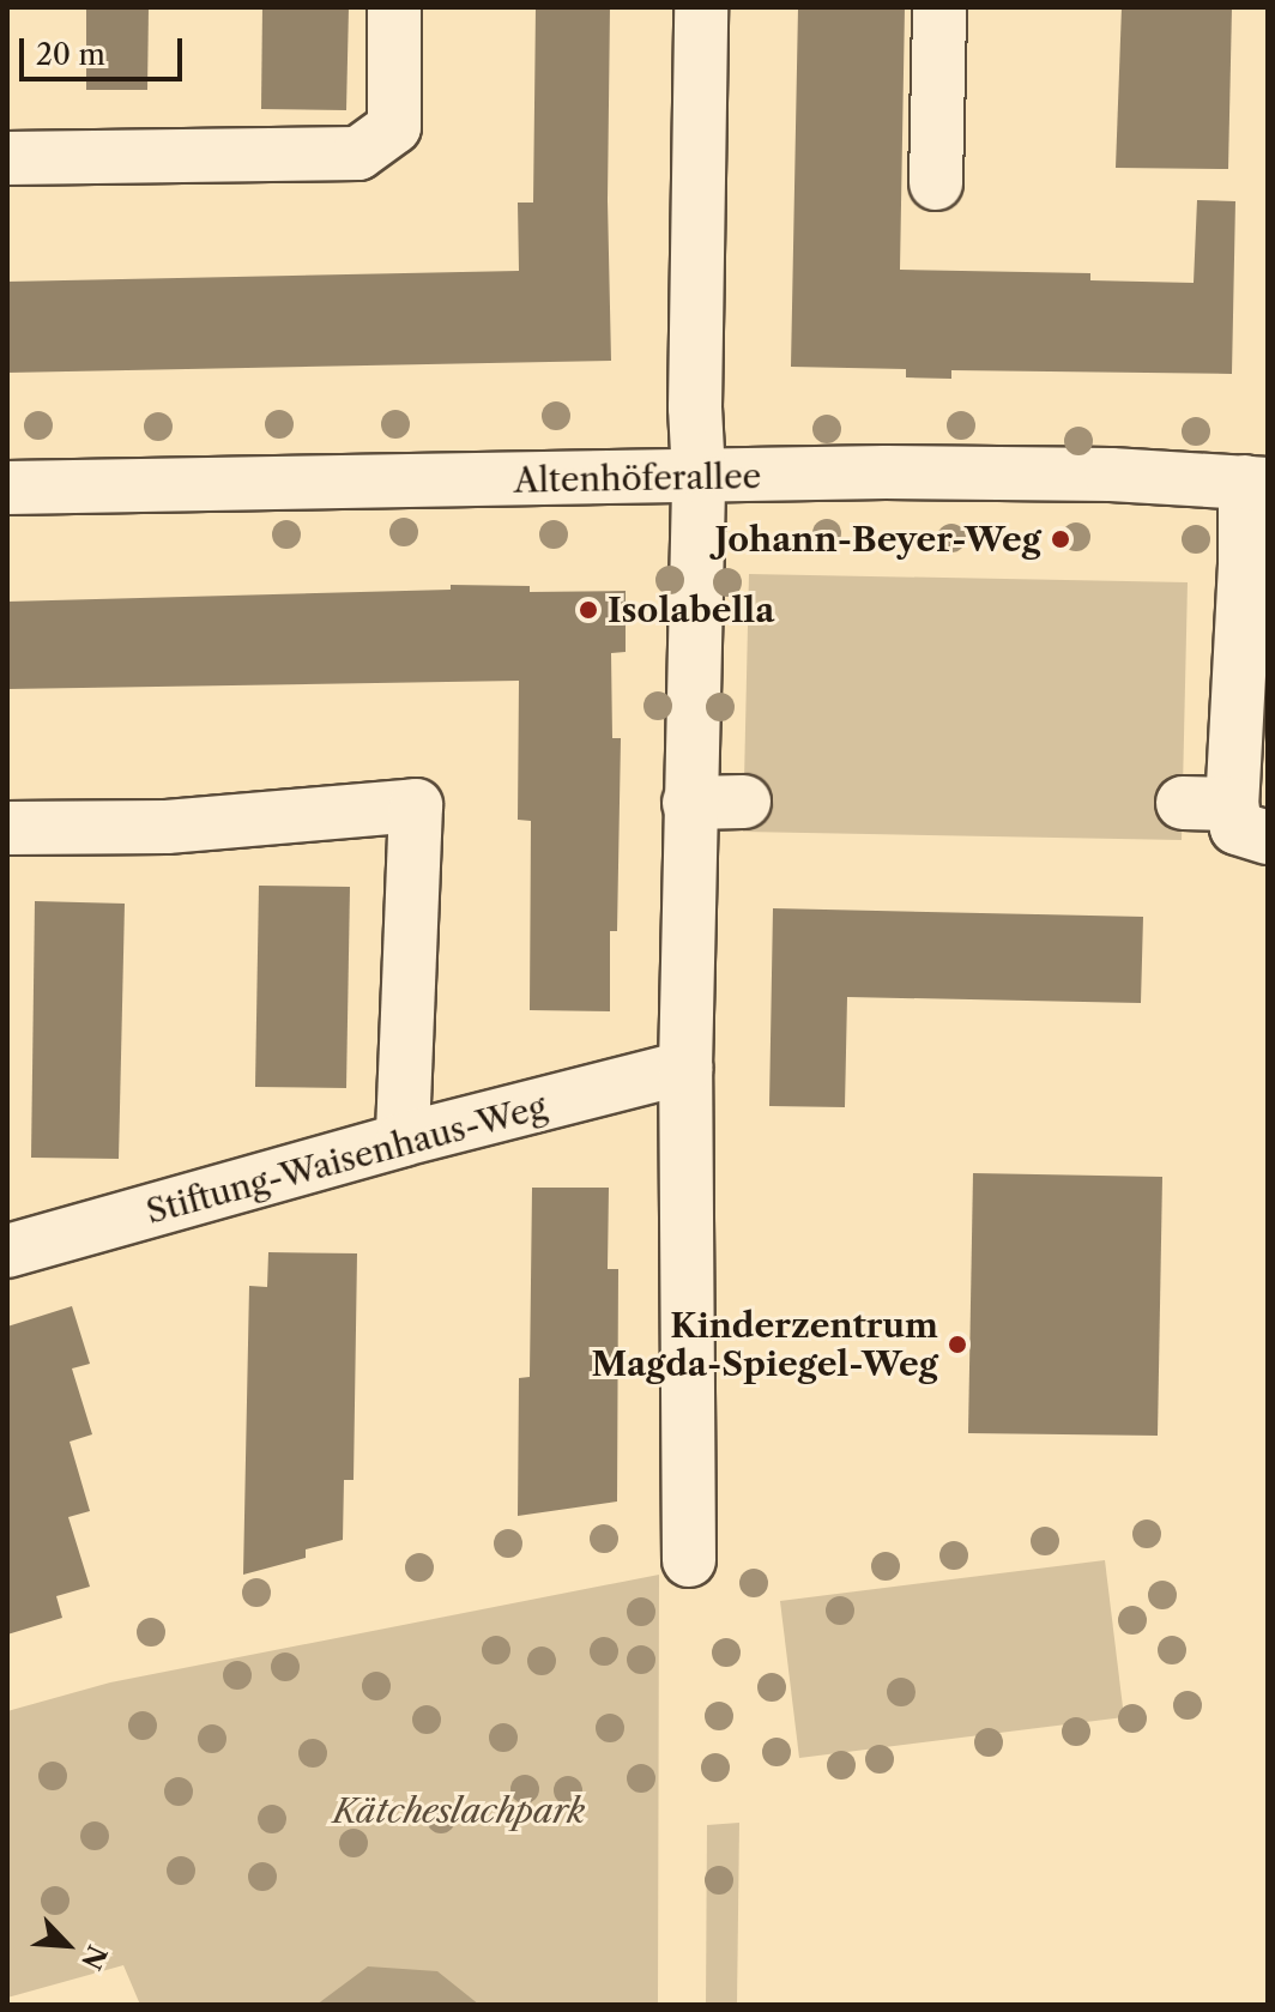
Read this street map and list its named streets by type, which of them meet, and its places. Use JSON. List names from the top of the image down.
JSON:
{
  "streets": {
    "street": ["Altenhöferallee", "Stiftung-Waisenhaus-Weg"]
  },
  "parks": ["Kätcheslachpark"],
  "places": ["Johann-Beyer-Weg", "Isolabella", "Kinderzentrum Magda-Spiegel-Weg"],
  "scale_bar": "20 m",
  "north": "bottom right"
}
